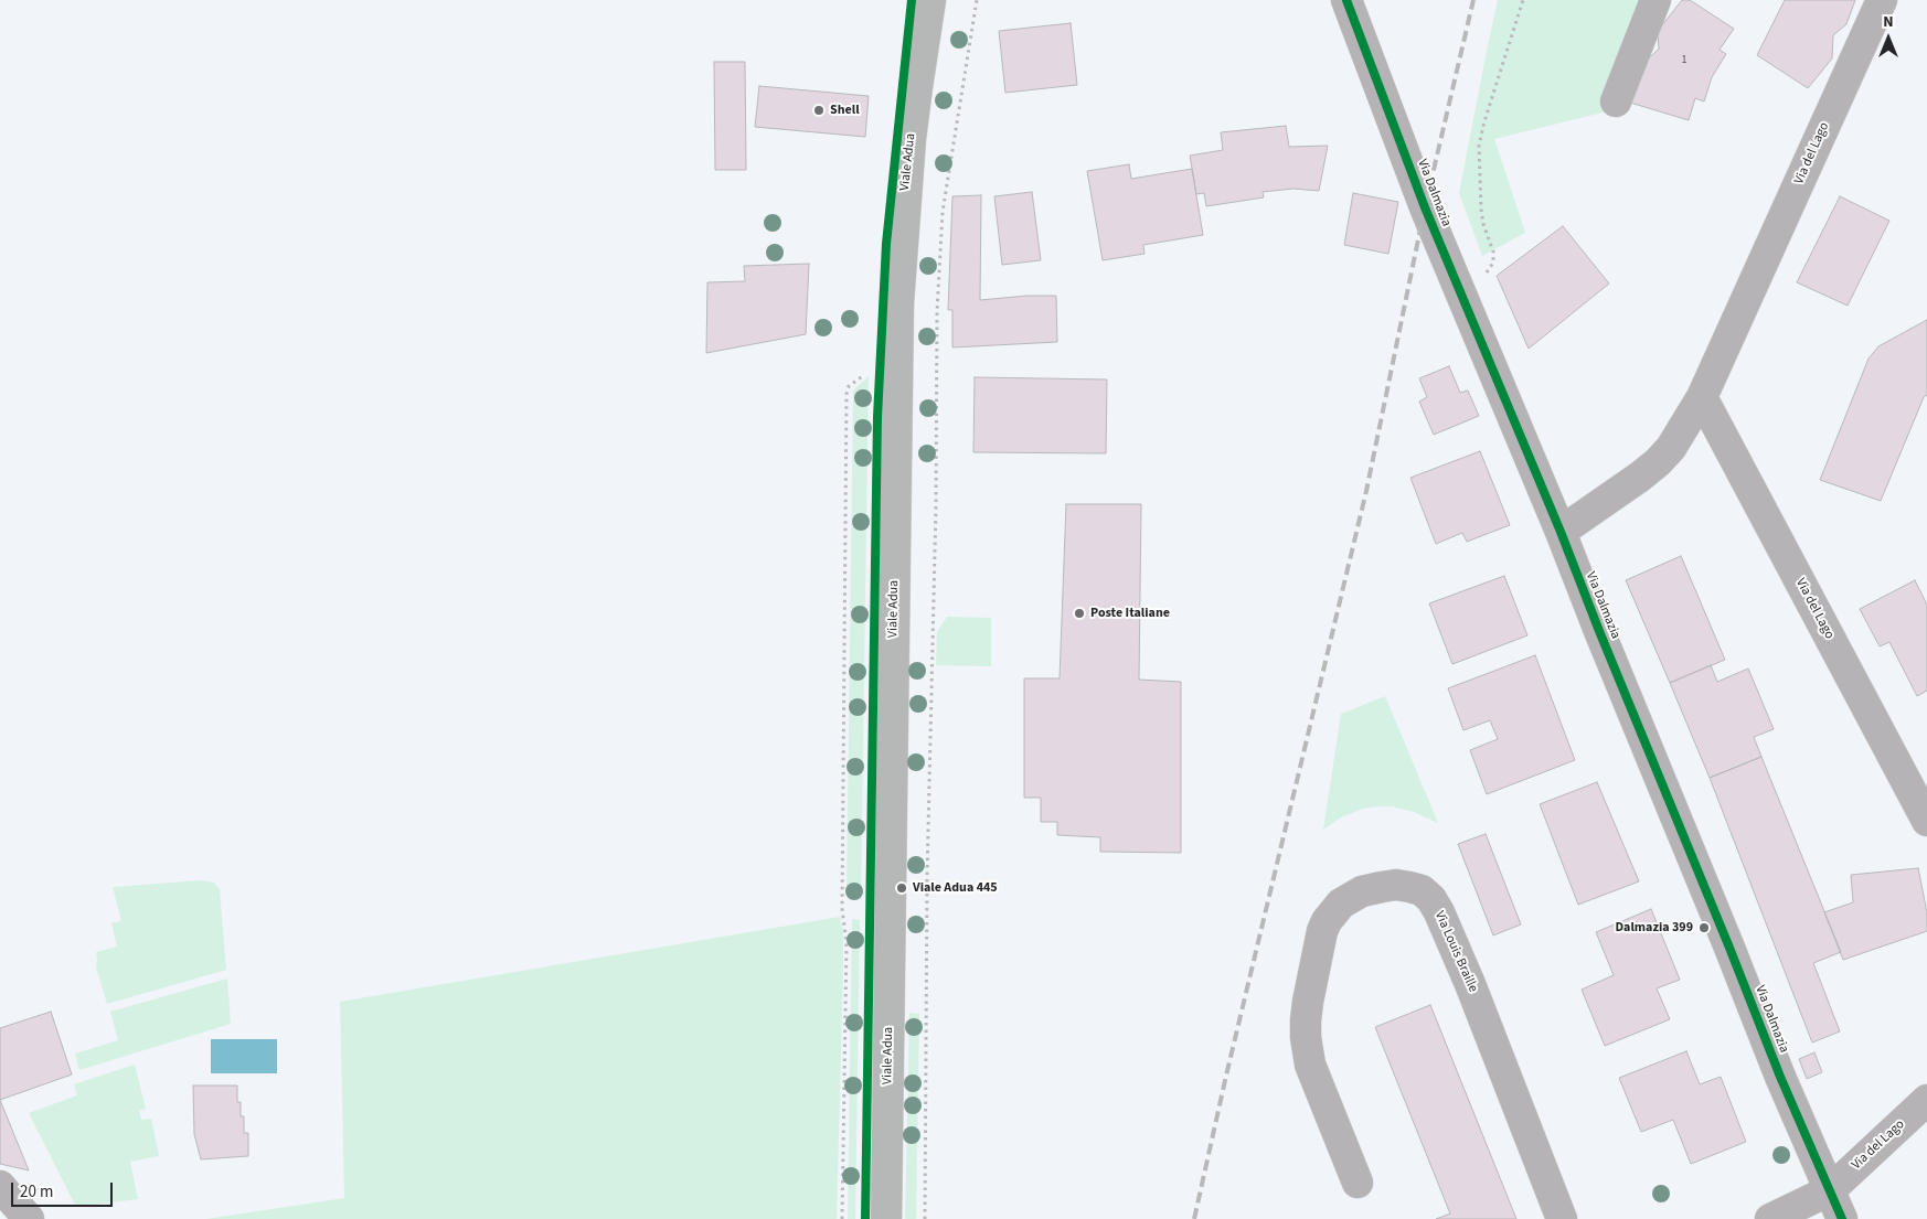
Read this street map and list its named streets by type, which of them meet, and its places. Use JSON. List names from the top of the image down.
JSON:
{
  "streets": {
    "main road": ["Viale Adua"],
    "street": ["Via del Lago", "Via Dalmazia", "Via Louis Braille"]
  },
  "crossings": [
    ["Via del Lago", "Via Dalmazia"]
  ],
  "places": [
    "Shell",
    "Poste Italiane",
    "Viale Adua 445",
    "Dalmazia 399"
  ],
  "house_numbers": ["1"],
  "scale_bar": "20 m",
  "north": "top"
}
